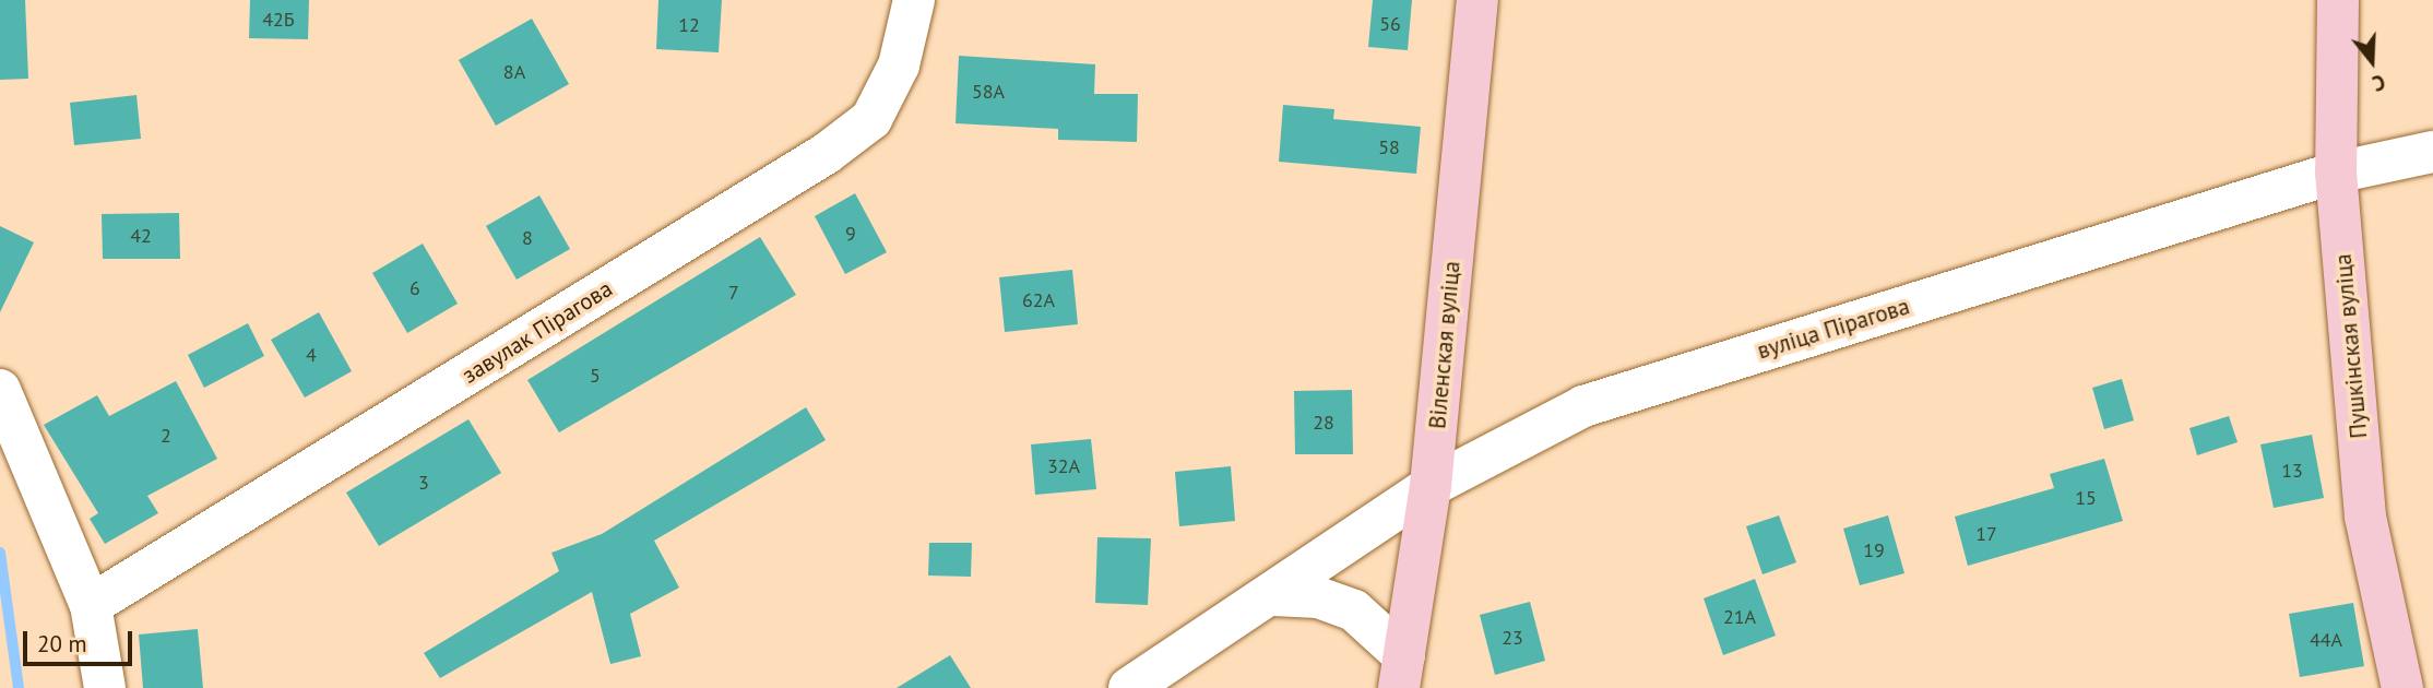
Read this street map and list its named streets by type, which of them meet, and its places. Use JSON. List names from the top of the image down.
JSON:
{
  "streets": {
    "street": [
      "вуліца Пірагова",
      "завулак Пірагова",
      "Віленская вуліца",
      "Пушкінская вуліца"
    ]
  },
  "crossings": [
    ["вуліца Пірагова", "Віленская вуліца"],
    ["вуліца Пірагова", "Пушкінская вуліца"]
  ],
  "house_numbers": [
    "42Б",
    "56",
    "12",
    "8А",
    "58А",
    "58",
    "9",
    "42",
    "8",
    "6",
    "7",
    "62А",
    "4",
    "5",
    "28",
    "2",
    "32А",
    "13",
    "3",
    "15",
    "17",
    "19",
    "21А",
    "23",
    "44А"
  ],
  "scale_bar": "20 m",
  "north": "bottom"
}
